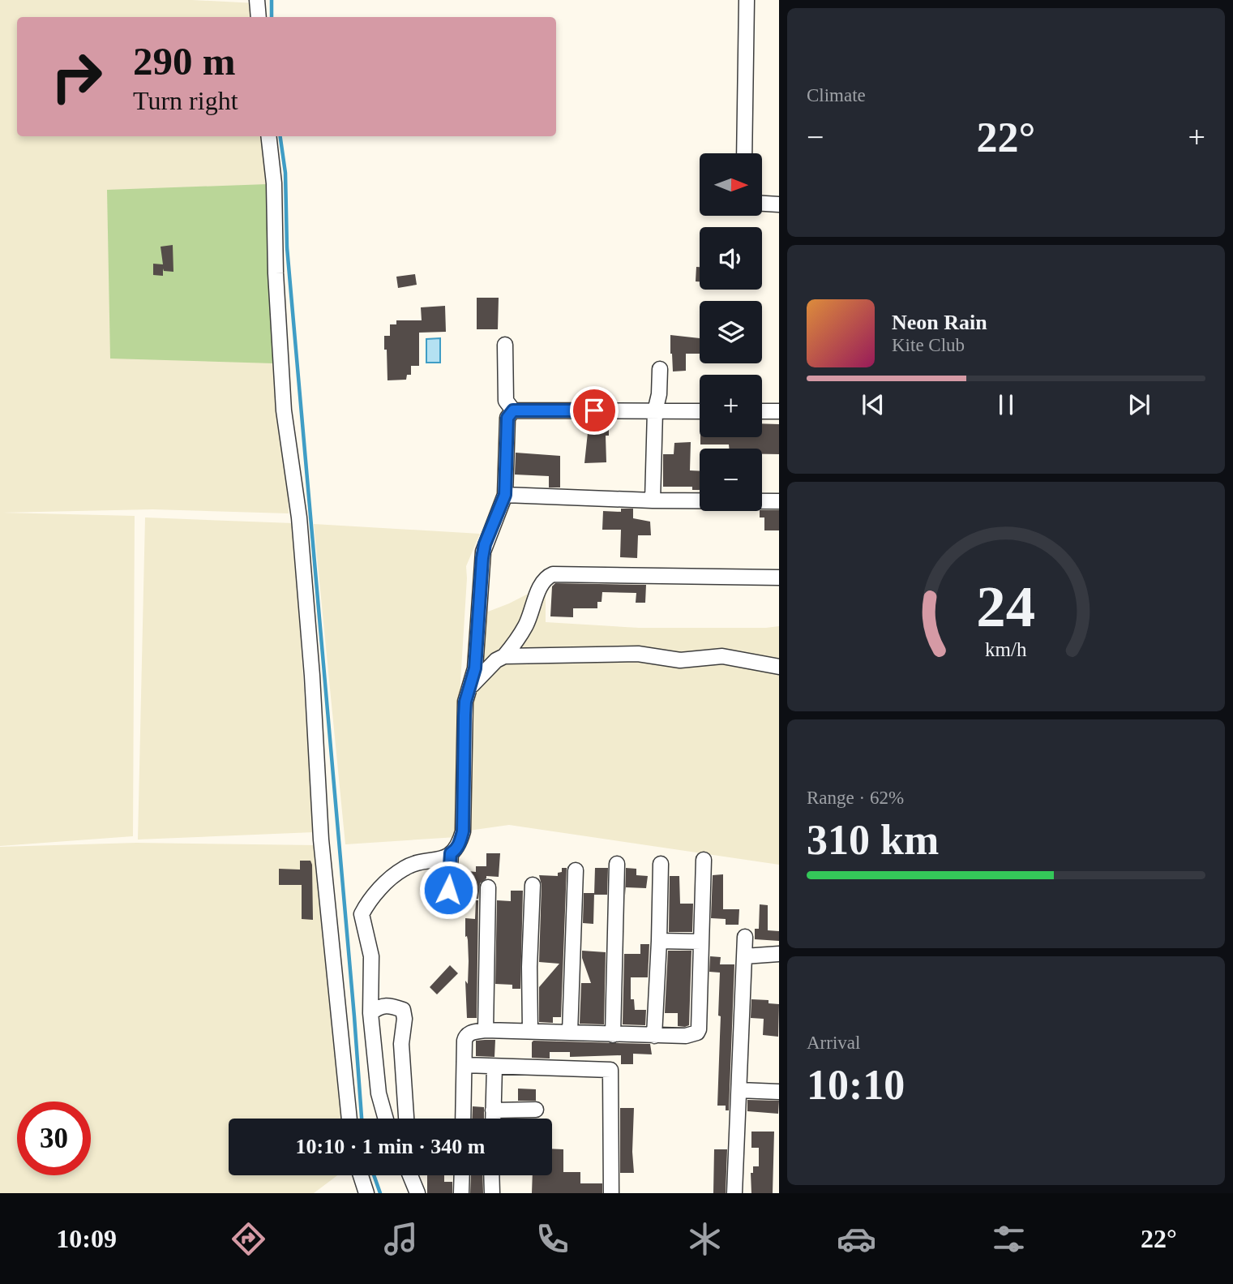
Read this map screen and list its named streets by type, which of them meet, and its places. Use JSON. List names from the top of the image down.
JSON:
{
  "north": "right",
  "page": {
    "tile": [
      "Climate",
      ["Range · 62%", "310 km"],
      ["Arrival", "10:10"]
    ],
    "turn": ["290 m", "Turn right"],
    "heat": ["−", "22°", "+"],
    "map_buttons": ["+", "−"],
    "song": ["Neon Rain", "Kite Club"],
    "limit": "30",
    "trip": "10:10 · 1 min · 340 m",
    "tabs": ["10:09", "22°"],
    "gauge": ["24", "km/h"]
  }
}
